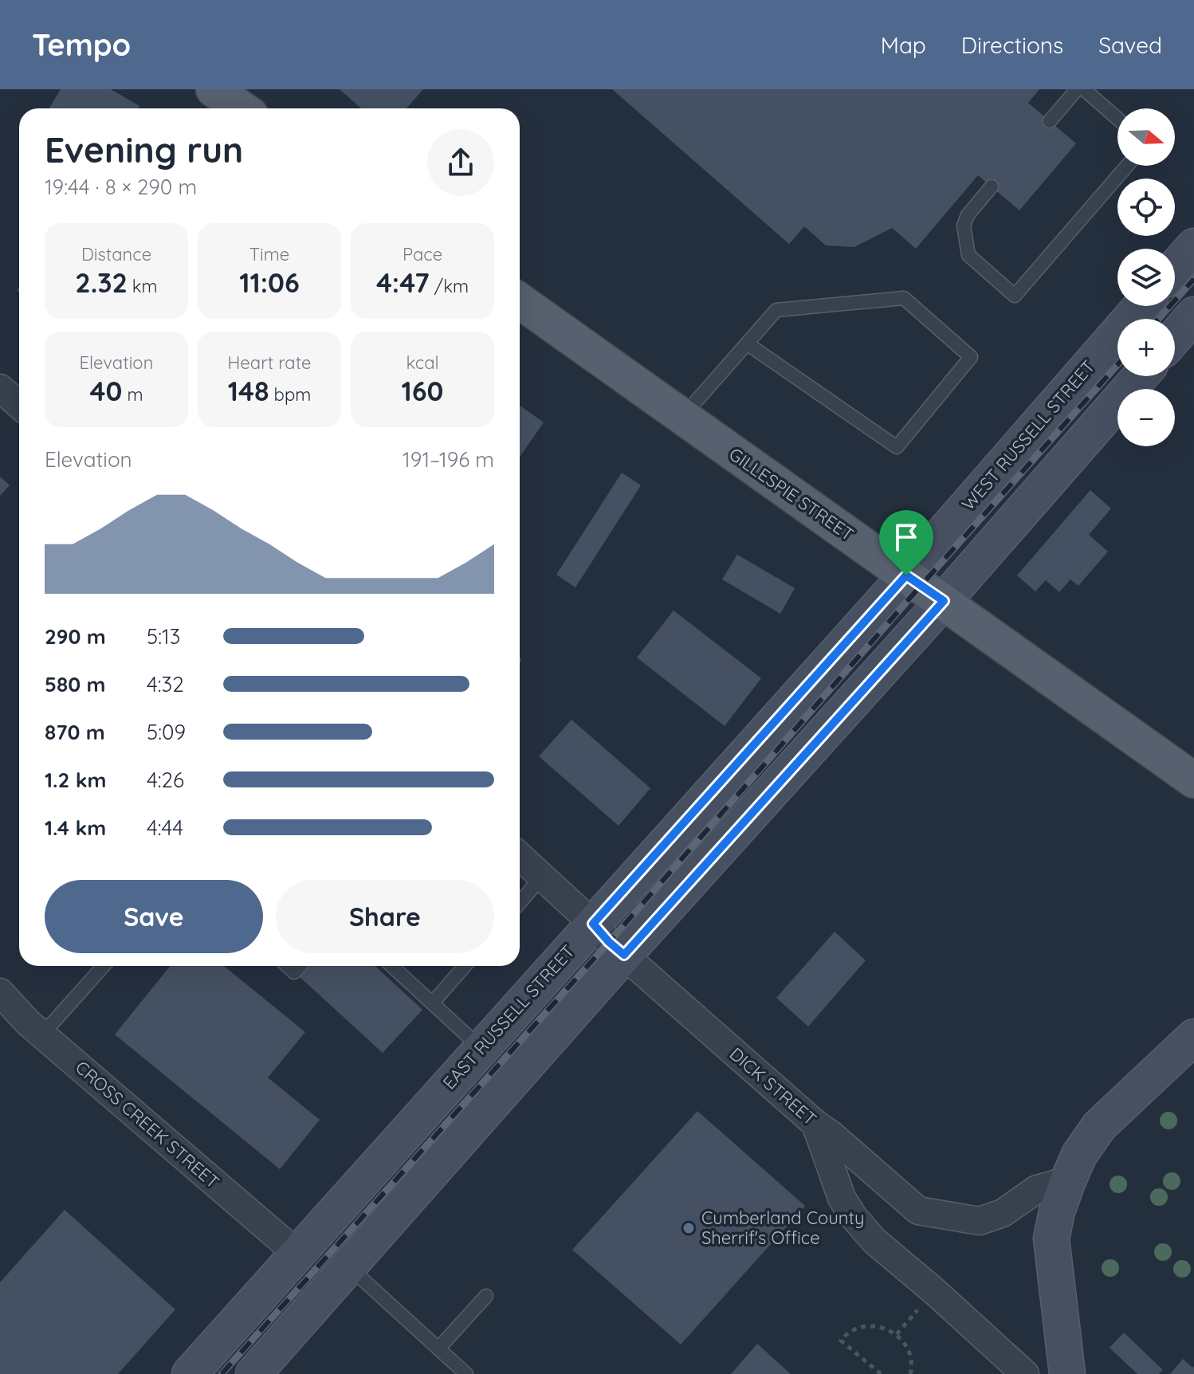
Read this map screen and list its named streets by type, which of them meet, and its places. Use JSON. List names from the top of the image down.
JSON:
{
  "streets": {
    "main road": ["WEST RUSSELL STREET", "GILLESPIE STREET", "EAST RUSSELL STREET"],
    "street": ["DICK STREET", "CROSS CREEK STREET"]
  },
  "crossings": [
    ["WEST RUSSELL STREET", "GILLESPIE STREET"],
    ["WEST RUSSELL STREET", "EAST RUSSELL STREET"],
    ["GILLESPIE STREET", "EAST RUSSELL STREET"],
    ["EAST RUSSELL STREET", "DICK STREET"],
    ["EAST RUSSELL STREET", "CROSS CREEK STREET"]
  ],
  "places": ["Cumberland County Sherrif's Office"],
  "north": "right",
  "page": {
    "header": "Tempo",
    "nav": ["Map", "Directions", "Saved"],
    "map_buttons": ["+", "−"],
    "heading": ["Evening run", "19:44 · 8 × 290 m"],
    "stats": [
      ["Distance", "2.32 km"],
      ["Time", "11:06"],
      ["Pace", "4:47 /km"],
      ["Elevation", "40 m"],
      ["Heart rate", "148 bpm"],
      ["kcal", "160"]
    ],
    "chart": ["Elevation", "191–196 m"],
    "list": [
      {
        "name": "290 m",
        "note": "5:13"
      },
      {
        "name": "580 m",
        "note": "4:32"
      },
      {
        "name": "870 m",
        "note": "5:09"
      },
      {
        "name": "1.2 km",
        "note": "4:26"
      },
      {
        "name": "1.4 km",
        "note": "4:44"
      }
    ],
    "buttons": ["Save", "Share"]
  }
}
